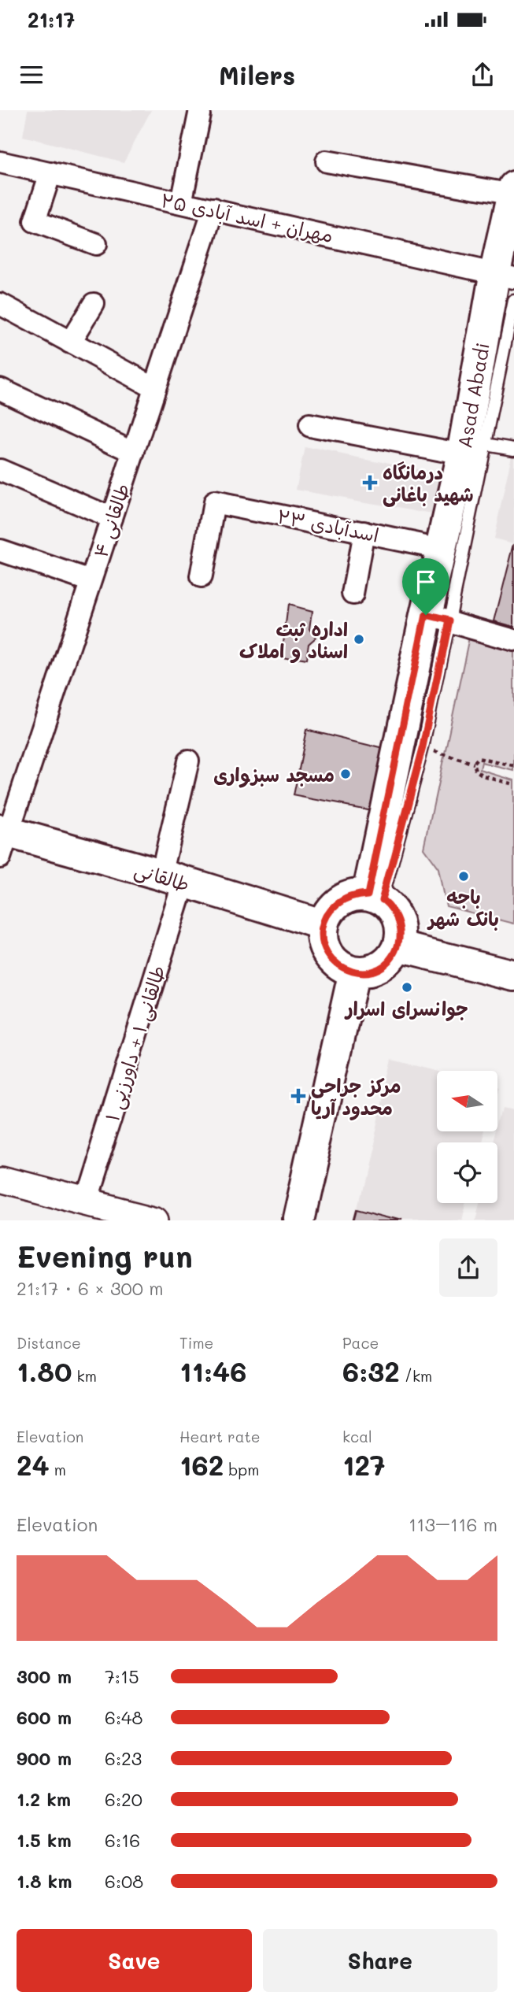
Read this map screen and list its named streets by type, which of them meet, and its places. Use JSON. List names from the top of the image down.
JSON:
{
  "streets": {
    "main road": ["Asad Abadi", "طالقانی"],
    "street": [
      "مهران + اسد آبادی ۲۵",
      "طالقانی ۴",
      "اسدآبادی ۲۳",
      "طالقانی ۱ + داورزنی ۱"
    ]
  },
  "crossings": [
    ["مهران + اسد آبادی ۲۵", "Asad Abadi"],
    ["مهران + اسد آبادی ۲۵", "طالقانی ۴"],
    ["Asad Abadi", "اسدآبادی ۲۳"],
    ["Asad Abadi", "طالقانی"],
    ["طالقانی ۴", "طالقانی"],
    ["طالقانی", "طالقانی ۱ + داورزنی ۱"]
  ],
  "places": {
    "health": ["درمانگاه شهید باغانی", "مرکز جراحی محدود آریا"],
    "other": [
      "اداره ثبت اسناد و املاک",
      "مسجد سبزواری",
      "باجه بانک شهر",
      "جوانسرای اسرار"
    ]
  },
  "north": "left",
  "page": {
    "status": "21:17",
    "header": "Milers",
    "heading": ["Evening run", "21:17 · 6 × 300 m"],
    "stats": [
      ["Distance", "1.80 km"],
      ["Time", "11:46"],
      ["Pace", "6:32 /km"],
      ["Elevation", "24 m"],
      ["Heart rate", "162 bpm"],
      ["kcal", "127"]
    ],
    "chart": ["Elevation", "113–116 m"],
    "list": [
      {
        "name": "300 m",
        "note": "7:15"
      },
      {
        "name": "600 m",
        "note": "6:48"
      },
      {
        "name": "900 m",
        "note": "6:23"
      },
      {
        "name": "1.2 km",
        "note": "6:20"
      },
      {
        "name": "1.5 km",
        "note": "6:16"
      },
      {
        "name": "1.8 km",
        "note": "6:08"
      }
    ],
    "buttons": ["Save", "Share"]
  }
}
